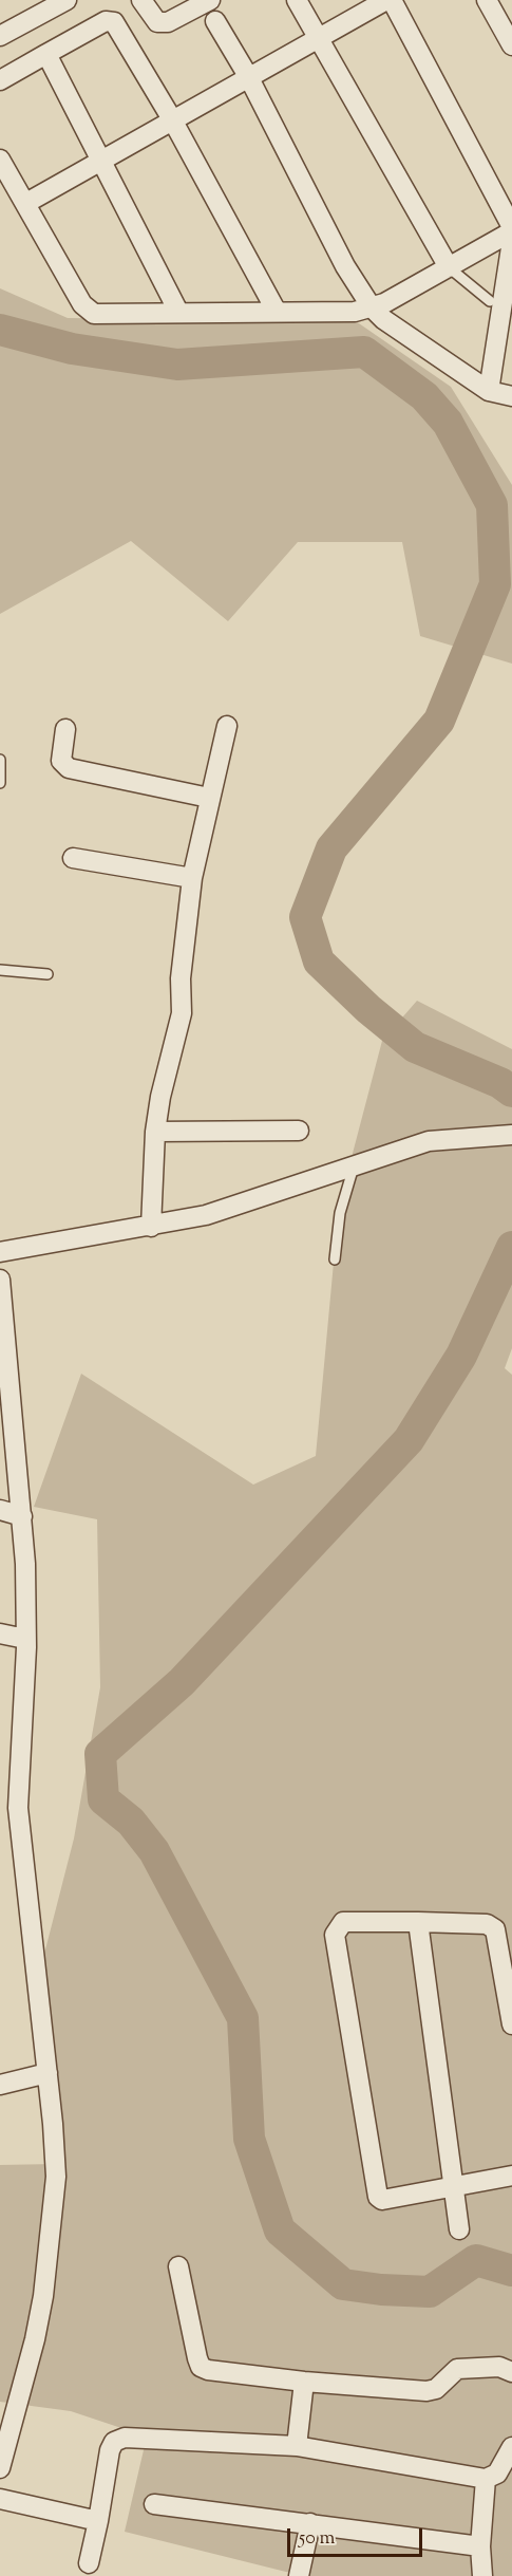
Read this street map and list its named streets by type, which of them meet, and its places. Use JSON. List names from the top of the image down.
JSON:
{
  "scale_bar": "50 m"
}
